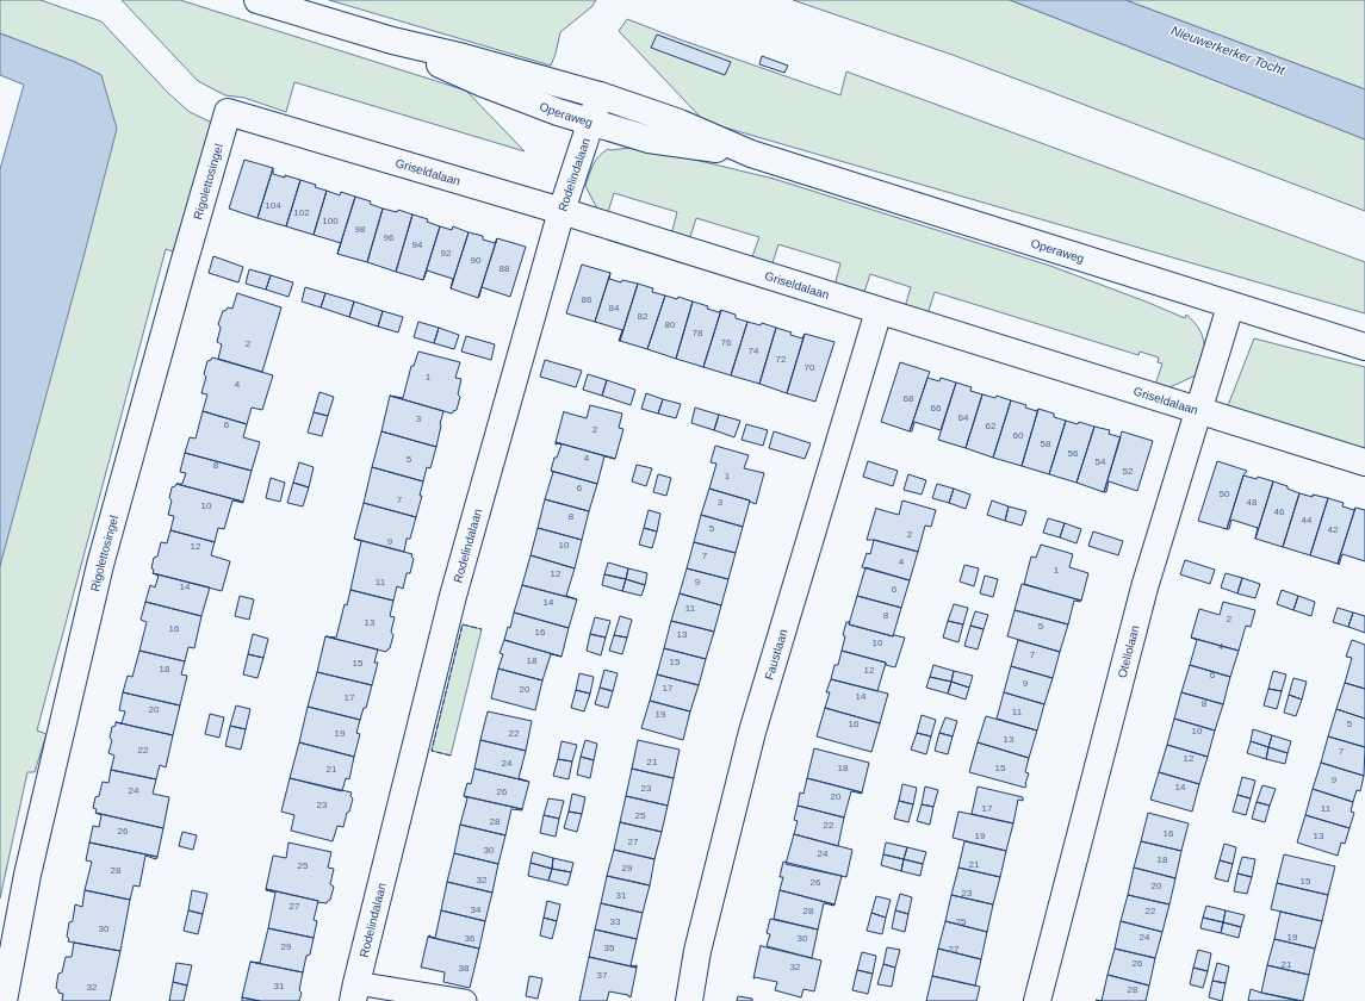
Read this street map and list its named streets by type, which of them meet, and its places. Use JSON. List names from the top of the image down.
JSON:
{
  "streets": {
    "street": [
      "Operaweg",
      "Griseldalaan",
      "Rodelindalaan",
      "Rigolettosingel",
      "Otellolaan",
      "Faustlaan"
    ]
  },
  "crossings": [
    ["Operaweg", "Rodelindalaan"],
    ["Operaweg", "Otellolaan"],
    ["Griseldalaan", "Rodelindalaan"],
    ["Griseldalaan", "Rigolettosingel"],
    ["Griseldalaan", "Otellolaan"],
    ["Griseldalaan", "Faustlaan"]
  ],
  "water": ["Nieuwerkerker Tocht"],
  "house_numbers": [
    "104",
    "102",
    "100",
    "98",
    "96",
    "94",
    "92",
    "90",
    "88",
    "86",
    "84",
    "82",
    "80",
    "78",
    "76",
    "2",
    "74",
    "72",
    "70",
    "1",
    "4",
    "68",
    "66",
    "64",
    "3",
    "6",
    "62",
    "2",
    "60",
    "58",
    "56",
    "4",
    "5",
    "54",
    "8",
    "52",
    "1",
    "6",
    "50",
    "7",
    "3",
    "48",
    "10",
    "46",
    "8",
    "44",
    "5",
    "42",
    "2",
    "9",
    "10",
    "12",
    "7",
    "4",
    "1",
    "12",
    "11",
    "9",
    "14",
    "6",
    "14",
    "11",
    "8",
    "2",
    "13",
    "5",
    "16",
    "16",
    "13",
    "10",
    "4",
    "7",
    "18",
    "15",
    "15",
    "18",
    "12",
    "6",
    "9",
    "17",
    "20",
    "14",
    "17",
    "8",
    "20",
    "11",
    "19",
    "16",
    "5",
    "10",
    "19",
    "22",
    "13",
    "22",
    "7",
    "12",
    "21",
    "24",
    "18",
    "15",
    "21",
    "9",
    "14",
    "23",
    "24",
    "26",
    "20",
    "23",
    "17",
    "11",
    "25",
    "28",
    "22",
    "26",
    "16",
    "19",
    "13",
    "27",
    "30",
    "24",
    "18",
    "21",
    "25",
    "29",
    "28",
    "32",
    "15",
    "26",
    "20",
    "23",
    "31",
    "27",
    "34",
    "28",
    "22",
    "33",
    "25",
    "30",
    "24",
    "19",
    "36",
    "30",
    "29",
    "35",
    "27",
    "26",
    "21",
    "32",
    "38",
    "37",
    "31",
    "32",
    "28"
  ]
}
